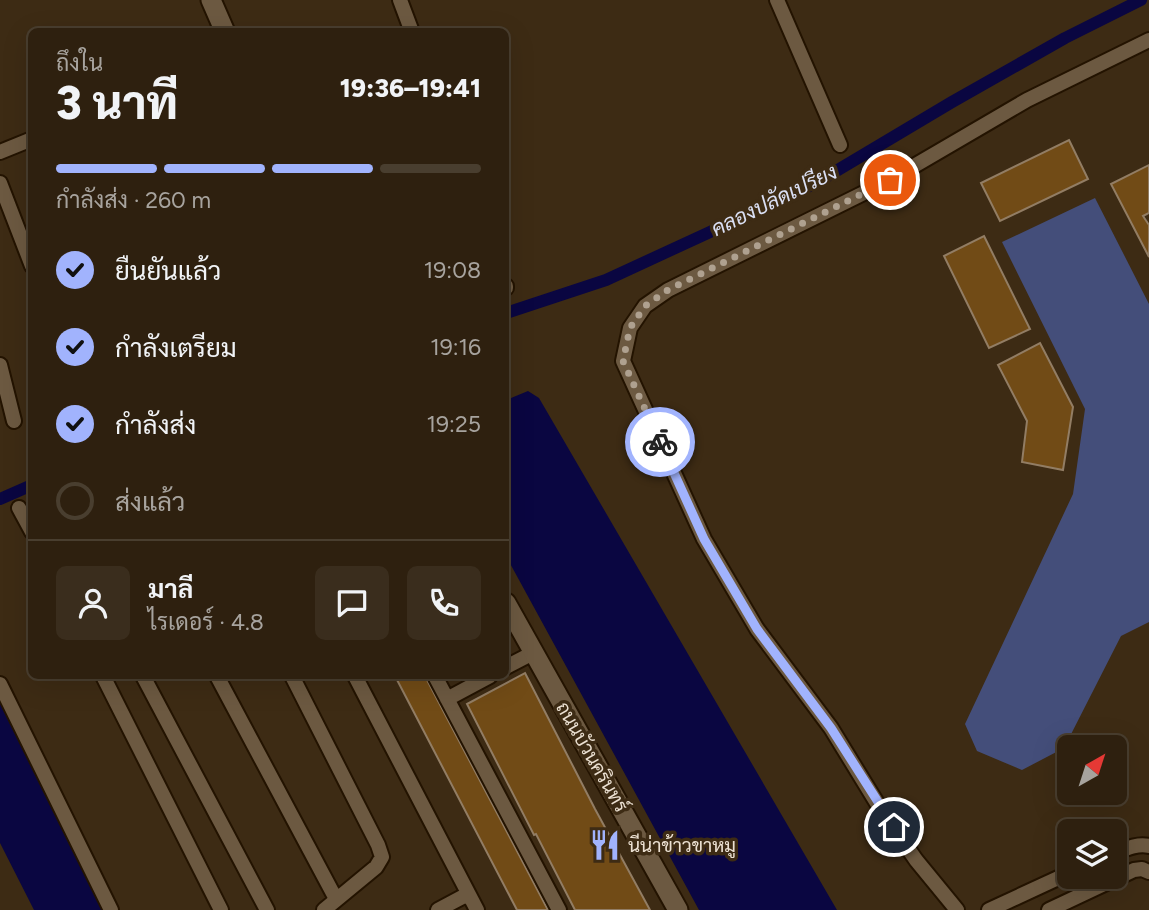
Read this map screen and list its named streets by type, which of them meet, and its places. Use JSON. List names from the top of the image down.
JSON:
{
  "streets": {
    "street": ["ถนนบัวนครินทร์"]
  },
  "water": ["คลองปลัดเปรียง"],
  "places": {
    "restaurant": ["นีน่าข้าวขาหมู"]
  },
  "north": "top right",
  "page": {
    "heading": ["3 นาที", "ถึงใน", "19:36–19:41"],
    "panel": ["มาลี", "ไรเดอร์ · 4.8"],
    "bar": "กำลังส่ง · 260 m",
    "list": [
      ["ยืนยันแล้ว", "19:08"],
      ["กำลังเตรียม", "19:16"],
      ["กำลังส่ง", "19:25"],
      "ส่งแล้ว"
    ]
  }
}
